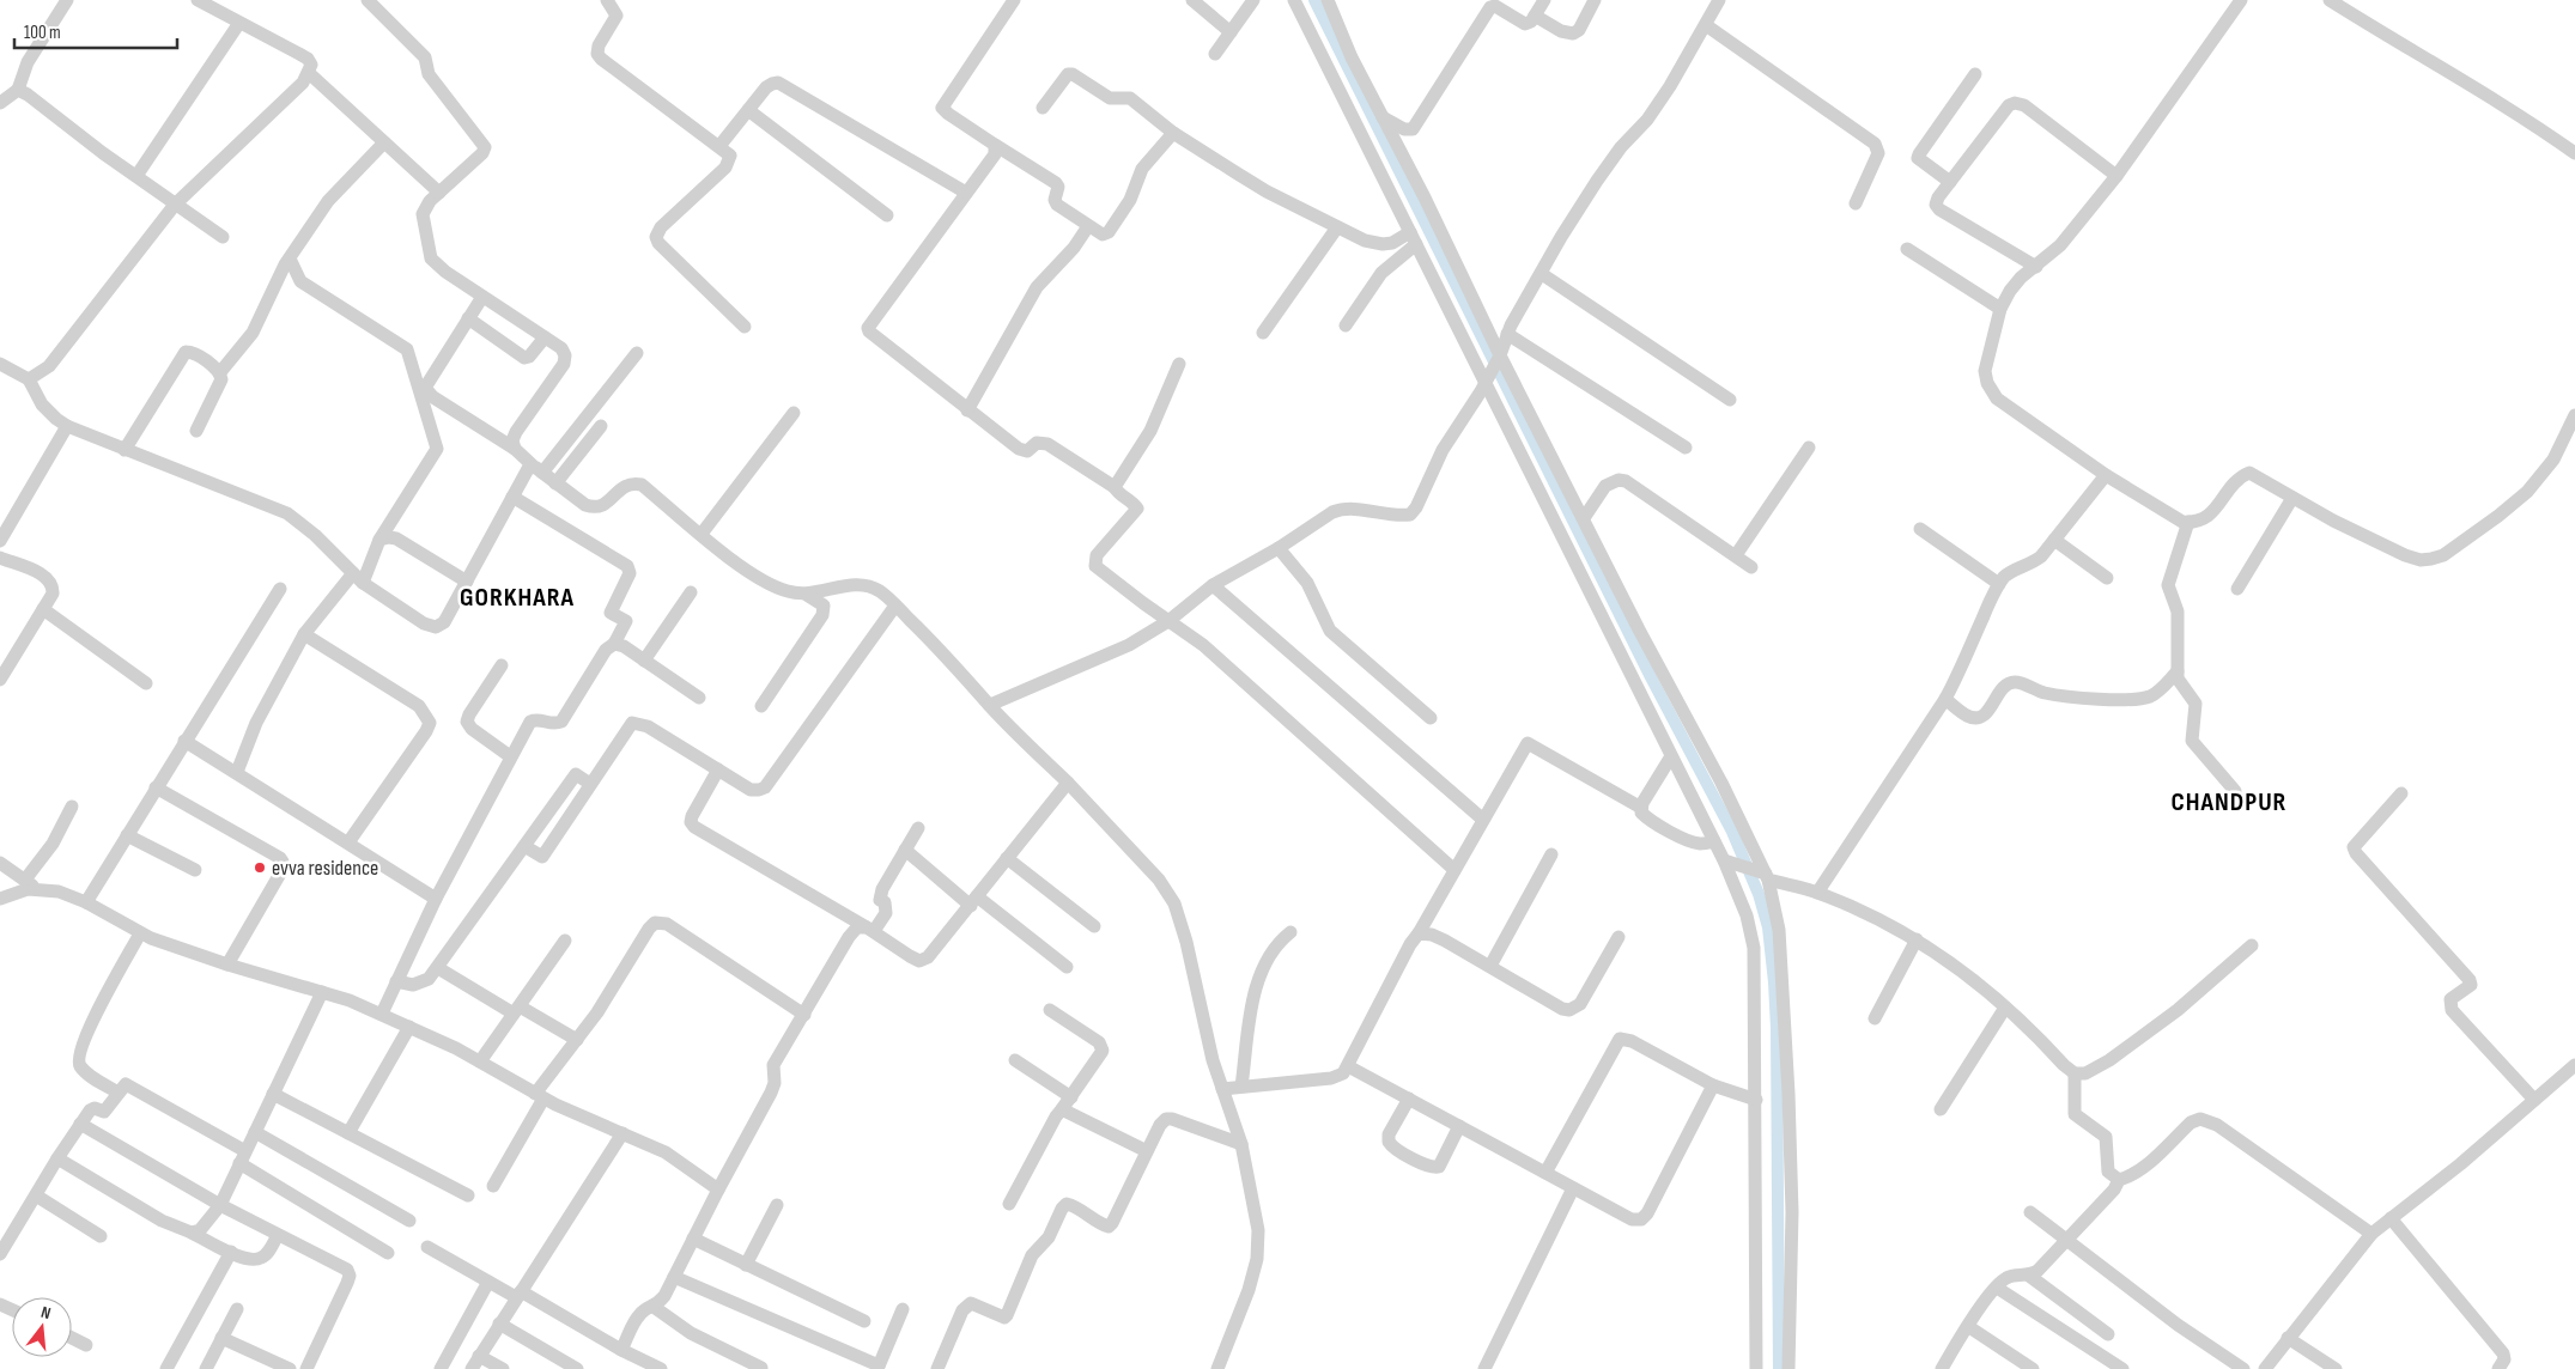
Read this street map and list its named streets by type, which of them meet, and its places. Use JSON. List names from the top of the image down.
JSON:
{
  "districts": ["GORKHARA", "CHANDPUR"],
  "places": ["evva residence"],
  "scale_bar": "100 m",
  "north": "top"
}
